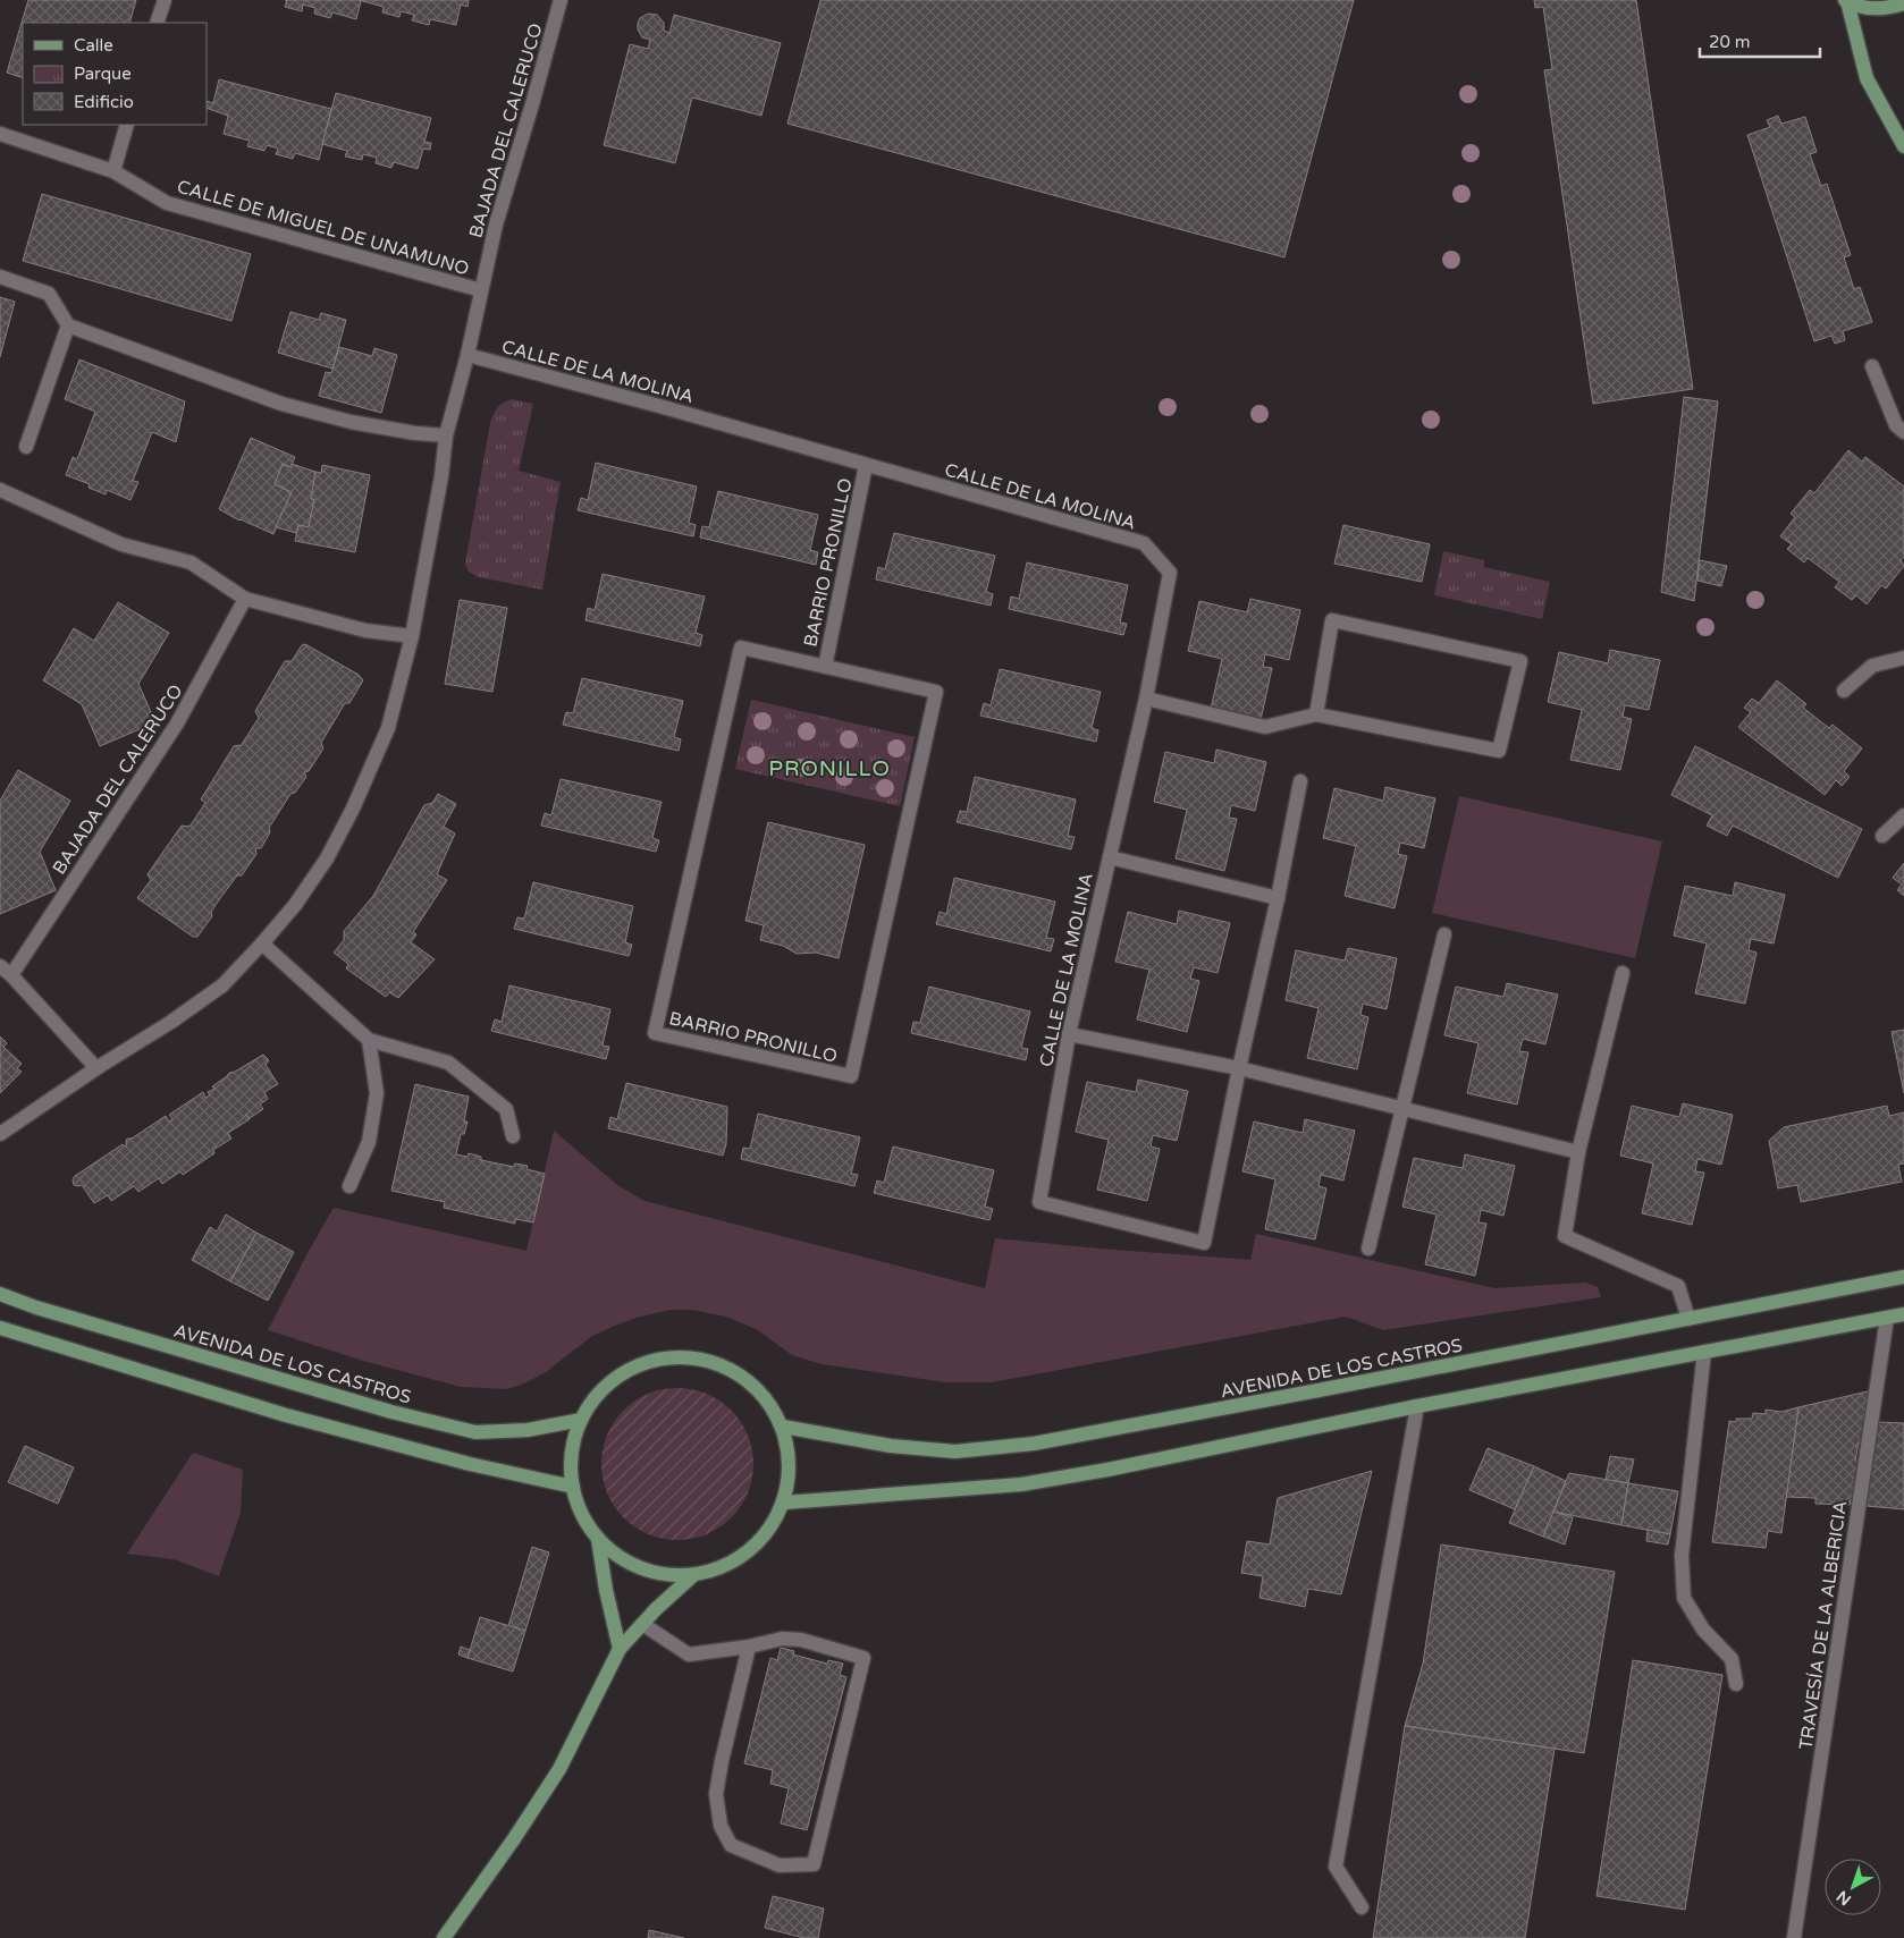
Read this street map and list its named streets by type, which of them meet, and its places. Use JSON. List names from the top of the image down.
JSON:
{
  "streets": {
    "main road": ["AVENIDA DE LOS CASTROS"],
    "street": [
      "BAJADA DEL CALERUCO",
      "CALLE DE MIGUEL DE UNAMUNO",
      "CALLE DE LA MOLINA",
      "BARRIO PRONILLO",
      "TRAVESÍA DE LA ALBERICIA"
    ]
  },
  "crossings": [
    ["BAJADA DEL CALERUCO", "CALLE DE MIGUEL DE UNAMUNO"],
    ["BAJADA DEL CALERUCO", "CALLE DE LA MOLINA"],
    ["CALLE DE LA MOLINA", "BARRIO PRONILLO"]
  ],
  "districts": ["PRONILLO"],
  "legend": ["Calle", "Parque", "Edificio"],
  "scale_bar": "20 m",
  "north": "bottom left"
}
